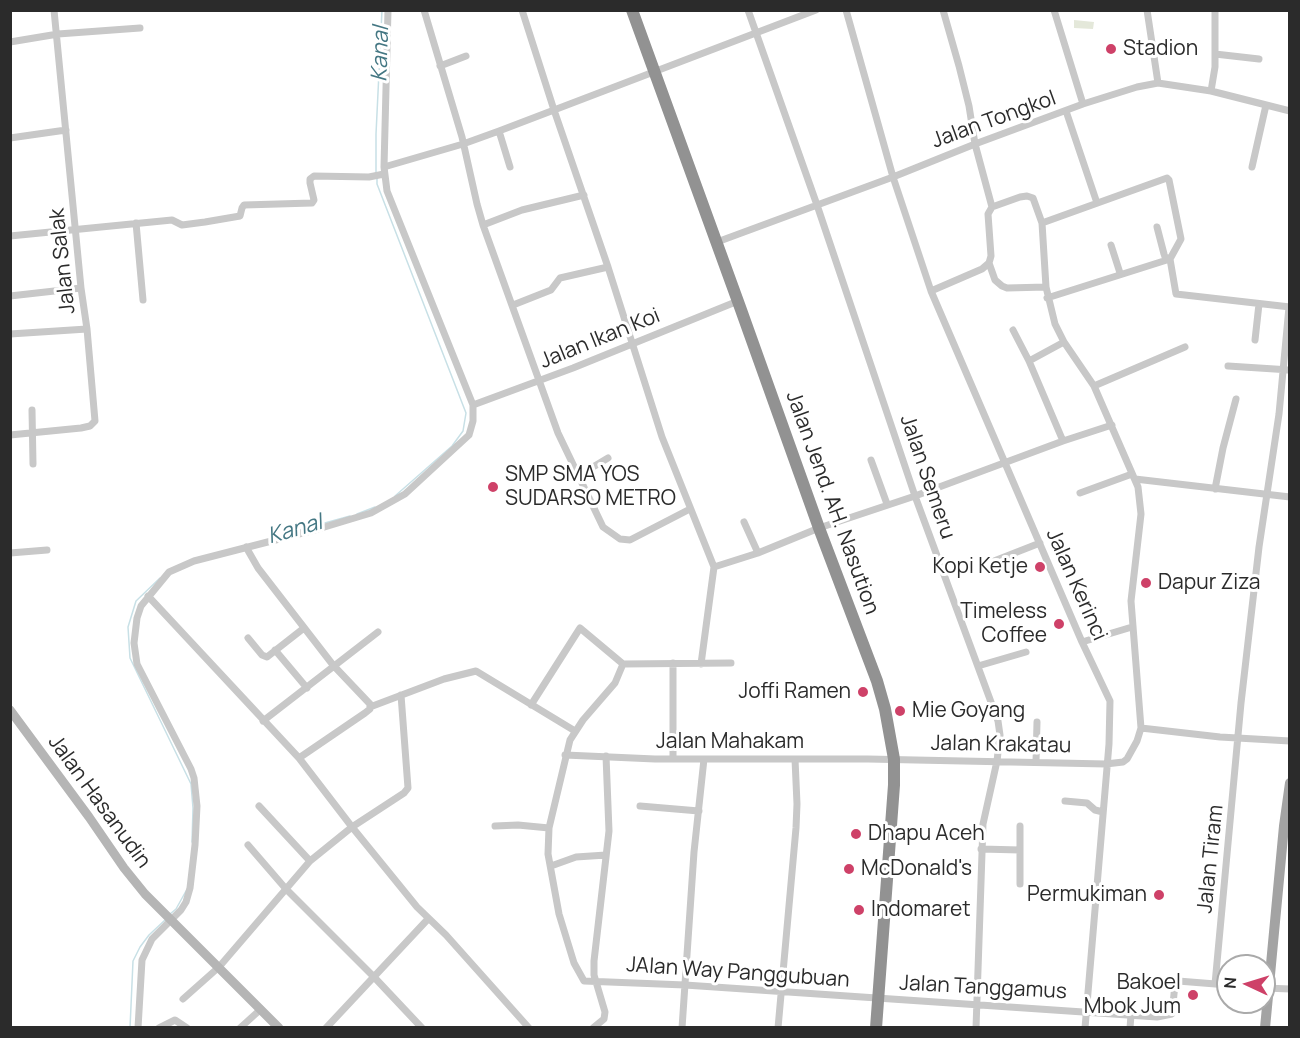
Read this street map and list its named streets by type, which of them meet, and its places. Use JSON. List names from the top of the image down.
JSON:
{
  "streets": {
    "highway": ["Jalan Jend. AH. Nasution"],
    "main road": ["Jalan Hasanudin"],
    "street": [
      "Jalan Tongkol",
      "Jalan Salak",
      "Jalan Ikan Koi",
      "Jalan Semeru",
      "Jalan Kerinci",
      "Jalan Mahakam",
      "Jalan Krakatau",
      "Jalan Tiram",
      "JAlan Way Panggubuan",
      "Jalan Tanggamus"
    ]
  },
  "crossings": [
    ["Jalan Tongkol", "Jalan Semeru"],
    ["Jalan Tongkol", "Jalan Jend. AH. Nasution"],
    ["Jalan Tongkol", "Jalan Kerinci"],
    ["Jalan Ikan Koi", "Jalan Jend. AH. Nasution"],
    ["Jalan Semeru", "Jalan Krakatau"],
    ["Jalan Semeru", "Jalan Tanggamus"],
    ["Jalan Jend. AH. Nasution", "Jalan Mahakam"],
    ["Jalan Jend. AH. Nasution", "Jalan Krakatau"],
    ["Jalan Jend. AH. Nasution", "JAlan Way Panggubuan"],
    ["Jalan Jend. AH. Nasution", "Jalan Tanggamus"],
    ["Jalan Kerinci", "Jalan Krakatau"],
    ["Jalan Kerinci", "Jalan Tanggamus"],
    ["Jalan Mahakam", "Jalan Krakatau"],
    ["Jalan Tiram", "Jalan Tanggamus"],
    ["JAlan Way Panggubuan", "Jalan Tanggamus"]
  ],
  "water": ["Kanal"],
  "places": [
    "Stadion",
    "SMP SMA YOS SUDARSO METRO",
    "Kopi Ketje",
    "Dapur Ziza",
    "Timeless Coffee",
    "Joffi Ramen",
    "Mie Goyang",
    "Dhapu Aceh",
    "McDonald's",
    "Permukiman",
    "Indomaret",
    "Bakoel Mbok Jum"
  ],
  "north": "left"
}
